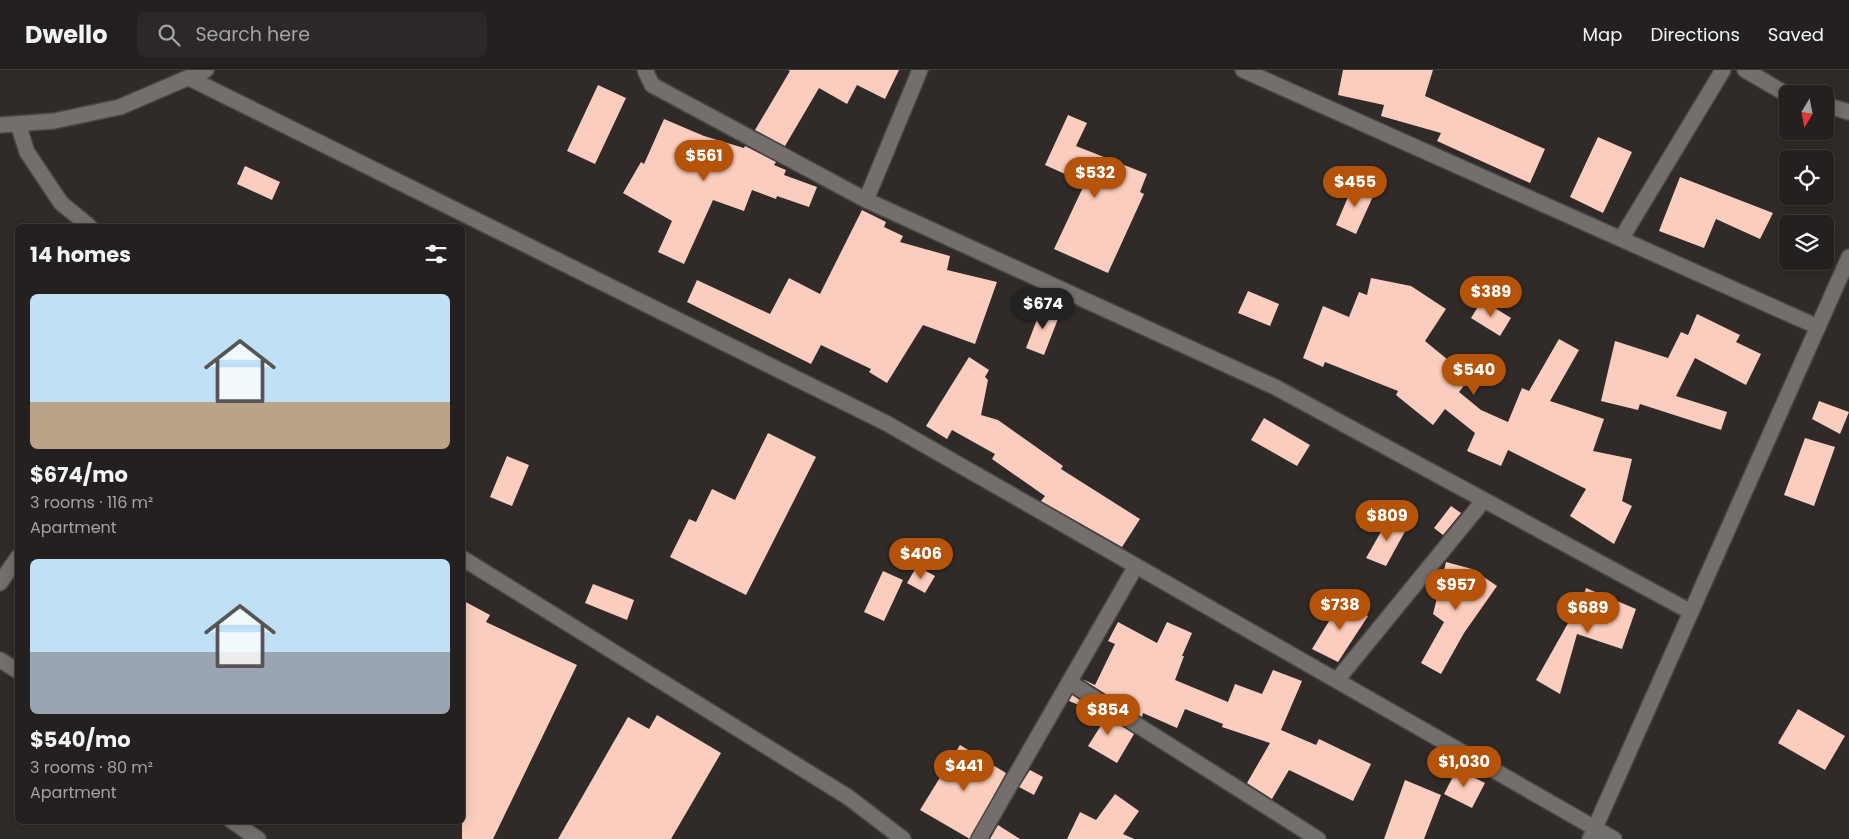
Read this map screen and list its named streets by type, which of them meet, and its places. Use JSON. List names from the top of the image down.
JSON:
{
  "north": "bottom",
  "page": {
    "header": "Dwello",
    "search": "Search here",
    "nav": ["Map", "Directions", "Saved"],
    "price": [
      "$561",
      "$532",
      "$455",
      "$389",
      "$674",
      "$540",
      "$809",
      "$406",
      "$957",
      "$738",
      "$689",
      "$854",
      "$1,030",
      "$441"
    ],
    "heading": "14 homes",
    "list": [
      {
        "name": "$674/mo",
        "note": "3 rooms · 116 m² · Apartment"
      },
      {
        "name": "$540/mo",
        "note": "3 rooms · 80 m² · Apartment"
      }
    ]
  }
}
